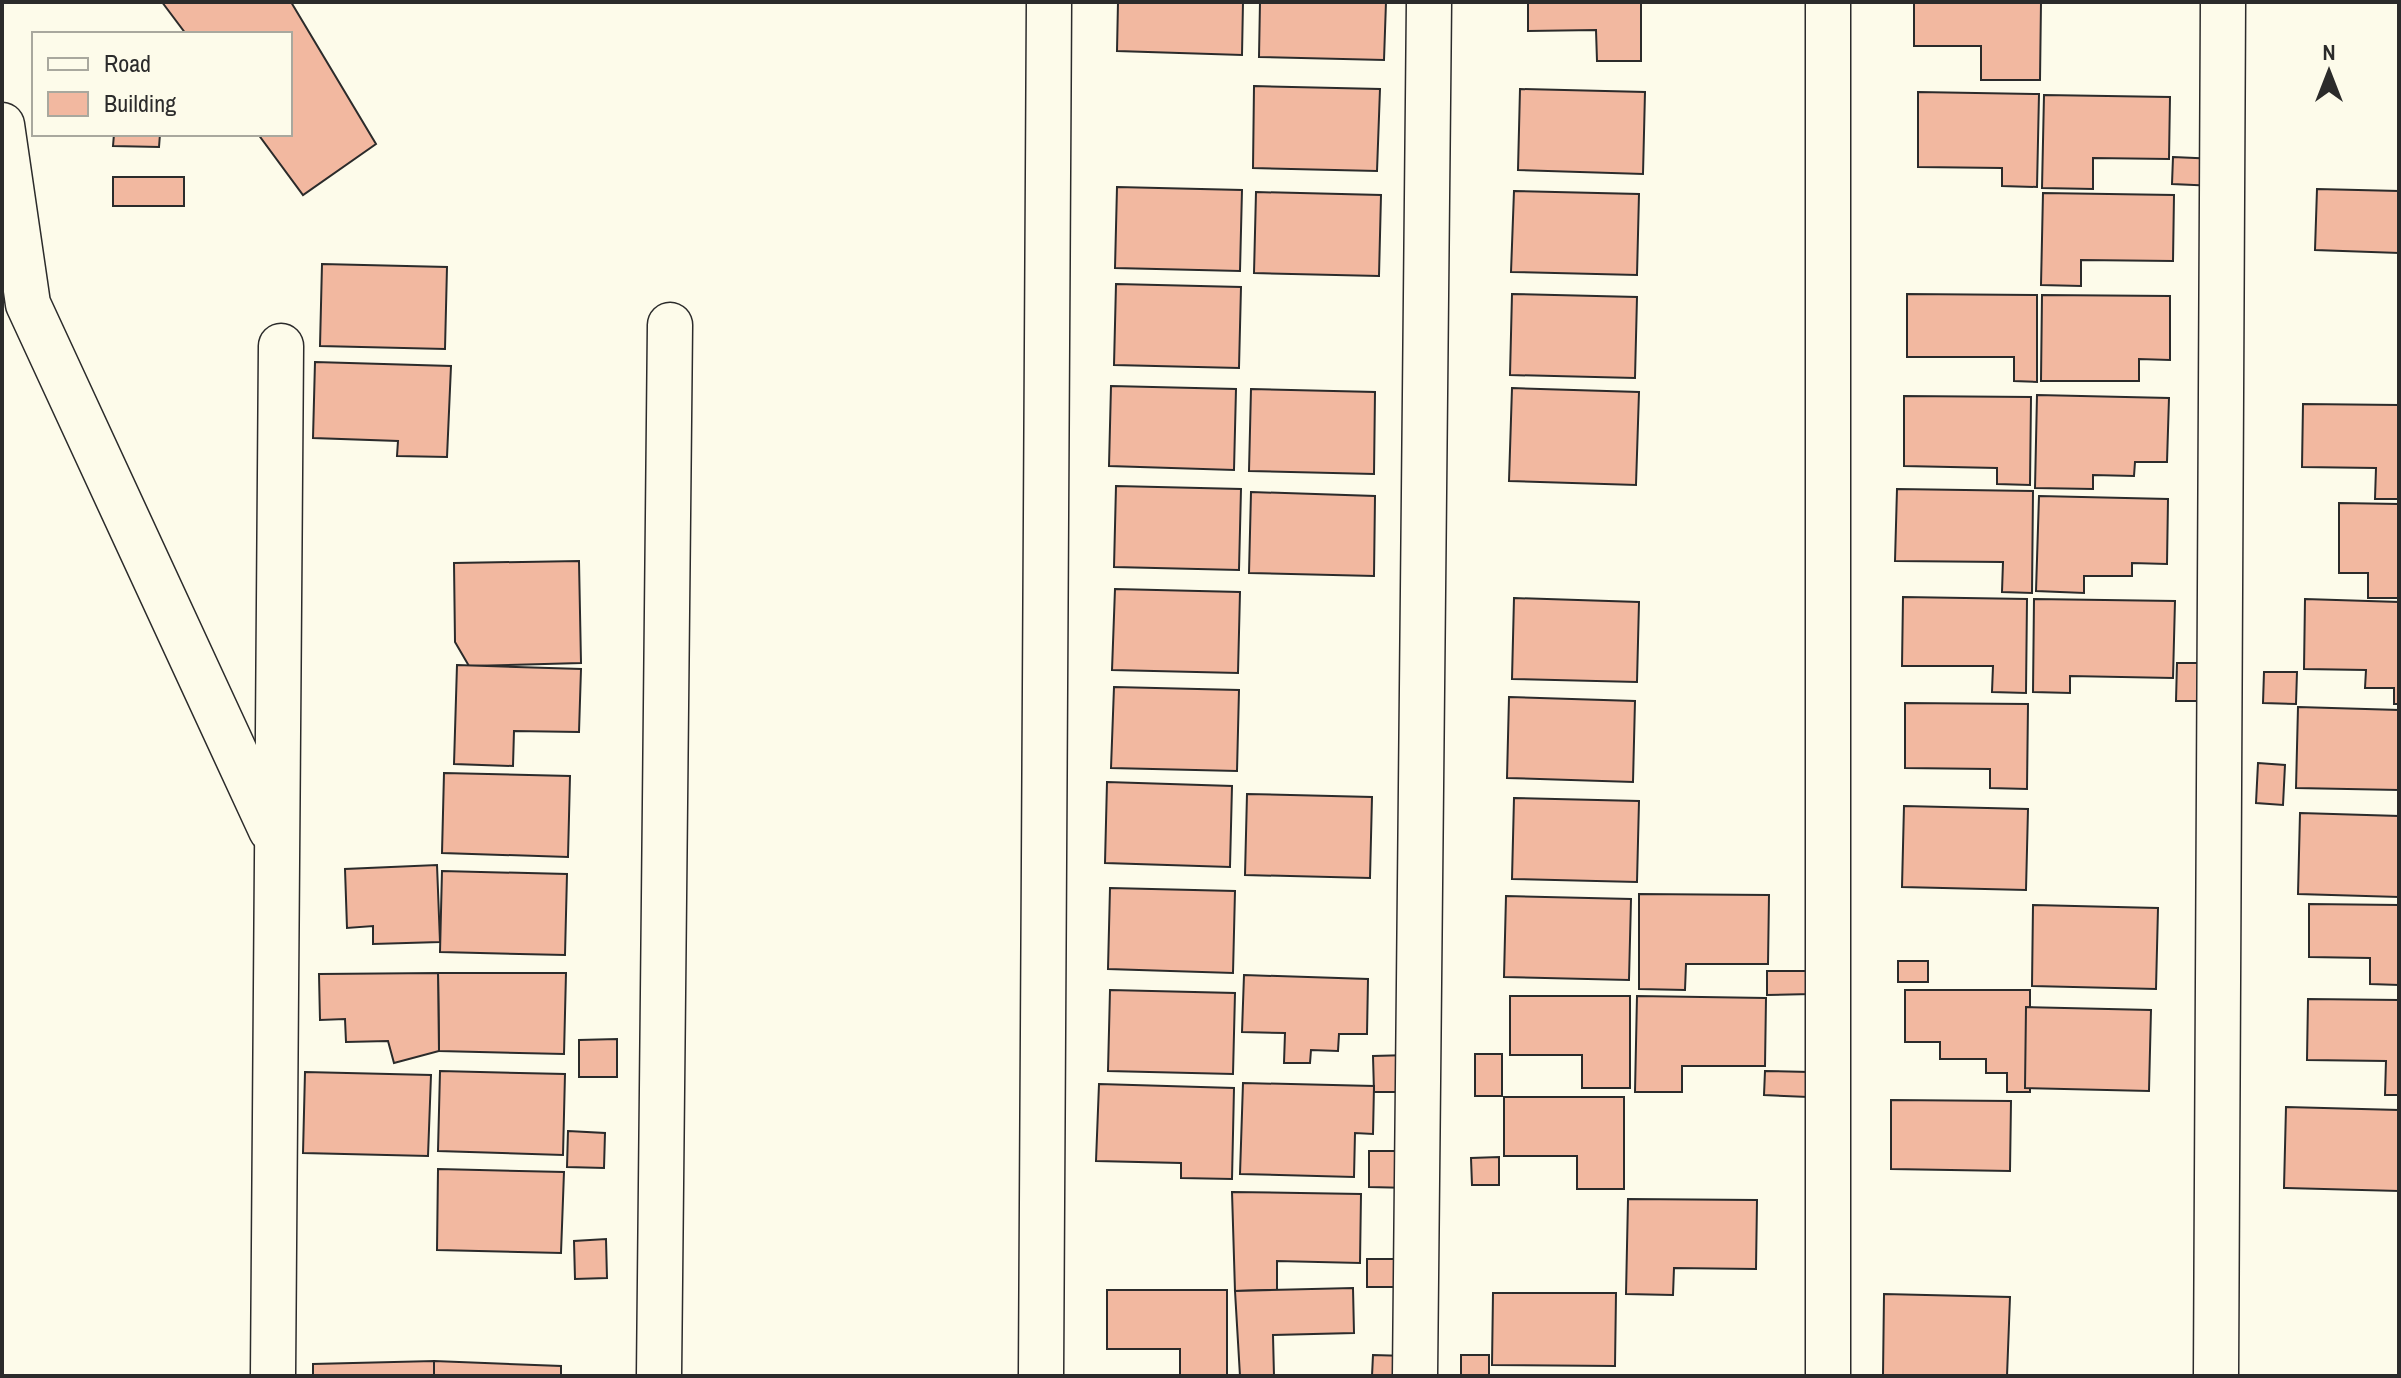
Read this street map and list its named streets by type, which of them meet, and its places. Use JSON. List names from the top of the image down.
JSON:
{
  "legend": ["Road", "Building"],
  "north": "top"
}
